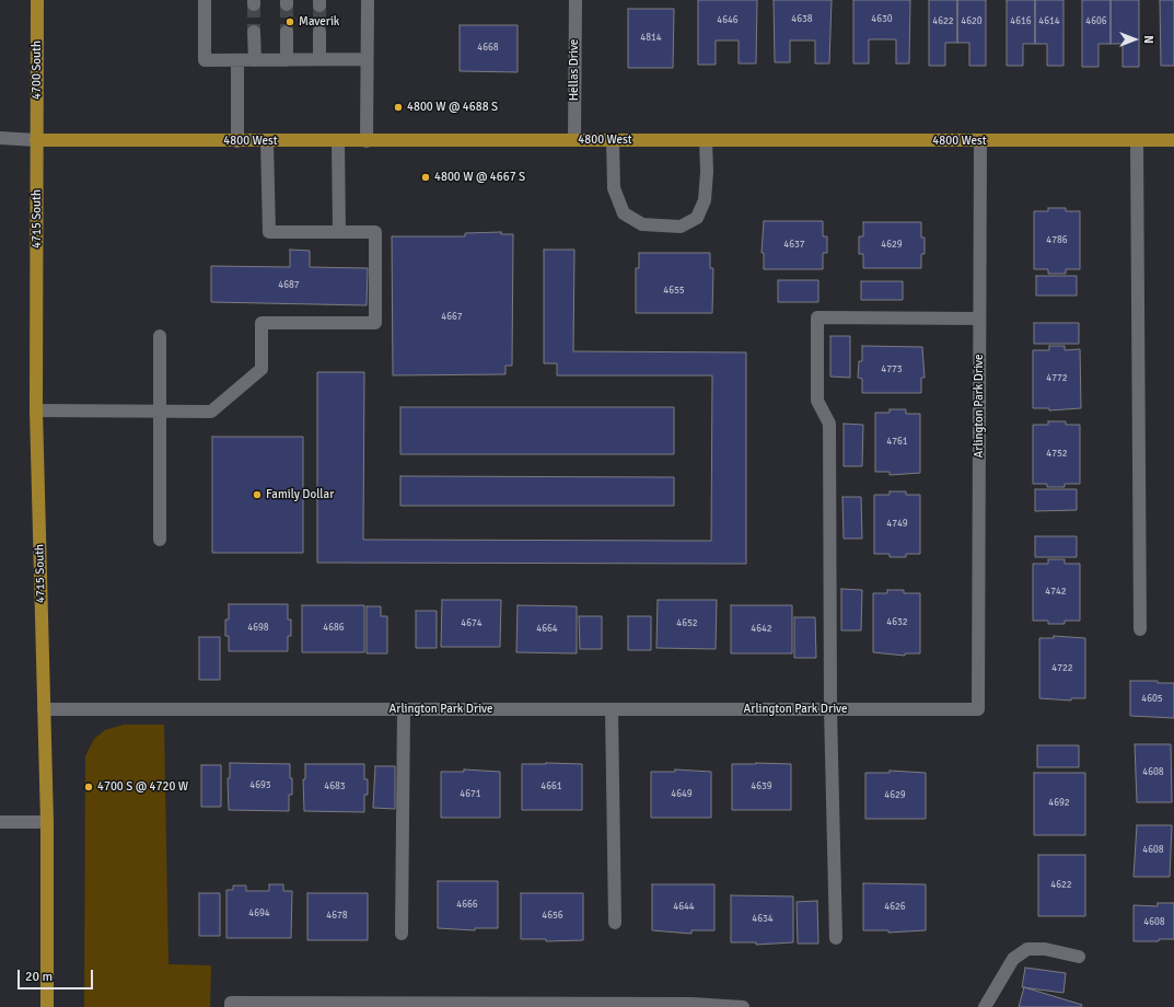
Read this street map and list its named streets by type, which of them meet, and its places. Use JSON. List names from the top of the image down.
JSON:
{
  "streets": {
    "main road": ["4700 South", "4800 West", "4715 South"],
    "street": ["Hellas Drive", "Arlington Park Drive"]
  },
  "crossings": [
    ["4700 South", "4800 West"],
    ["4700 South", "4715 South"],
    ["Hellas Drive", "4800 West"],
    ["4800 West", "4715 South"],
    ["4800 West", "Arlington Park Drive"],
    ["4715 South", "Arlington Park Drive"]
  ],
  "places": [
    "Maverik",
    "4800 W @ 4688 S",
    "4800 W @ 4667 S",
    "Family Dollar",
    "4700 S @ 4720 W"
  ],
  "house_numbers": [
    "4638",
    "4630",
    "4646",
    "4622",
    "4620",
    "4616",
    "4614",
    "4606",
    "4814",
    "4668",
    "4786",
    "4637",
    "4629",
    "4687",
    "4655",
    "4667",
    "4773",
    "4772",
    "4761",
    "4752",
    "4749",
    "4742",
    "4632",
    "4674",
    "4652",
    "4698",
    "4686",
    "4664",
    "4642",
    "4722",
    "4605",
    "4608",
    "4693",
    "4683",
    "4661",
    "4639",
    "4671",
    "4649",
    "4629",
    "4692",
    "4608",
    "4622",
    "4666",
    "4644",
    "4626",
    "4694",
    "4678",
    "4656",
    "4634",
    "4608"
  ],
  "scale_bar": "20 m",
  "north": "right"
}
